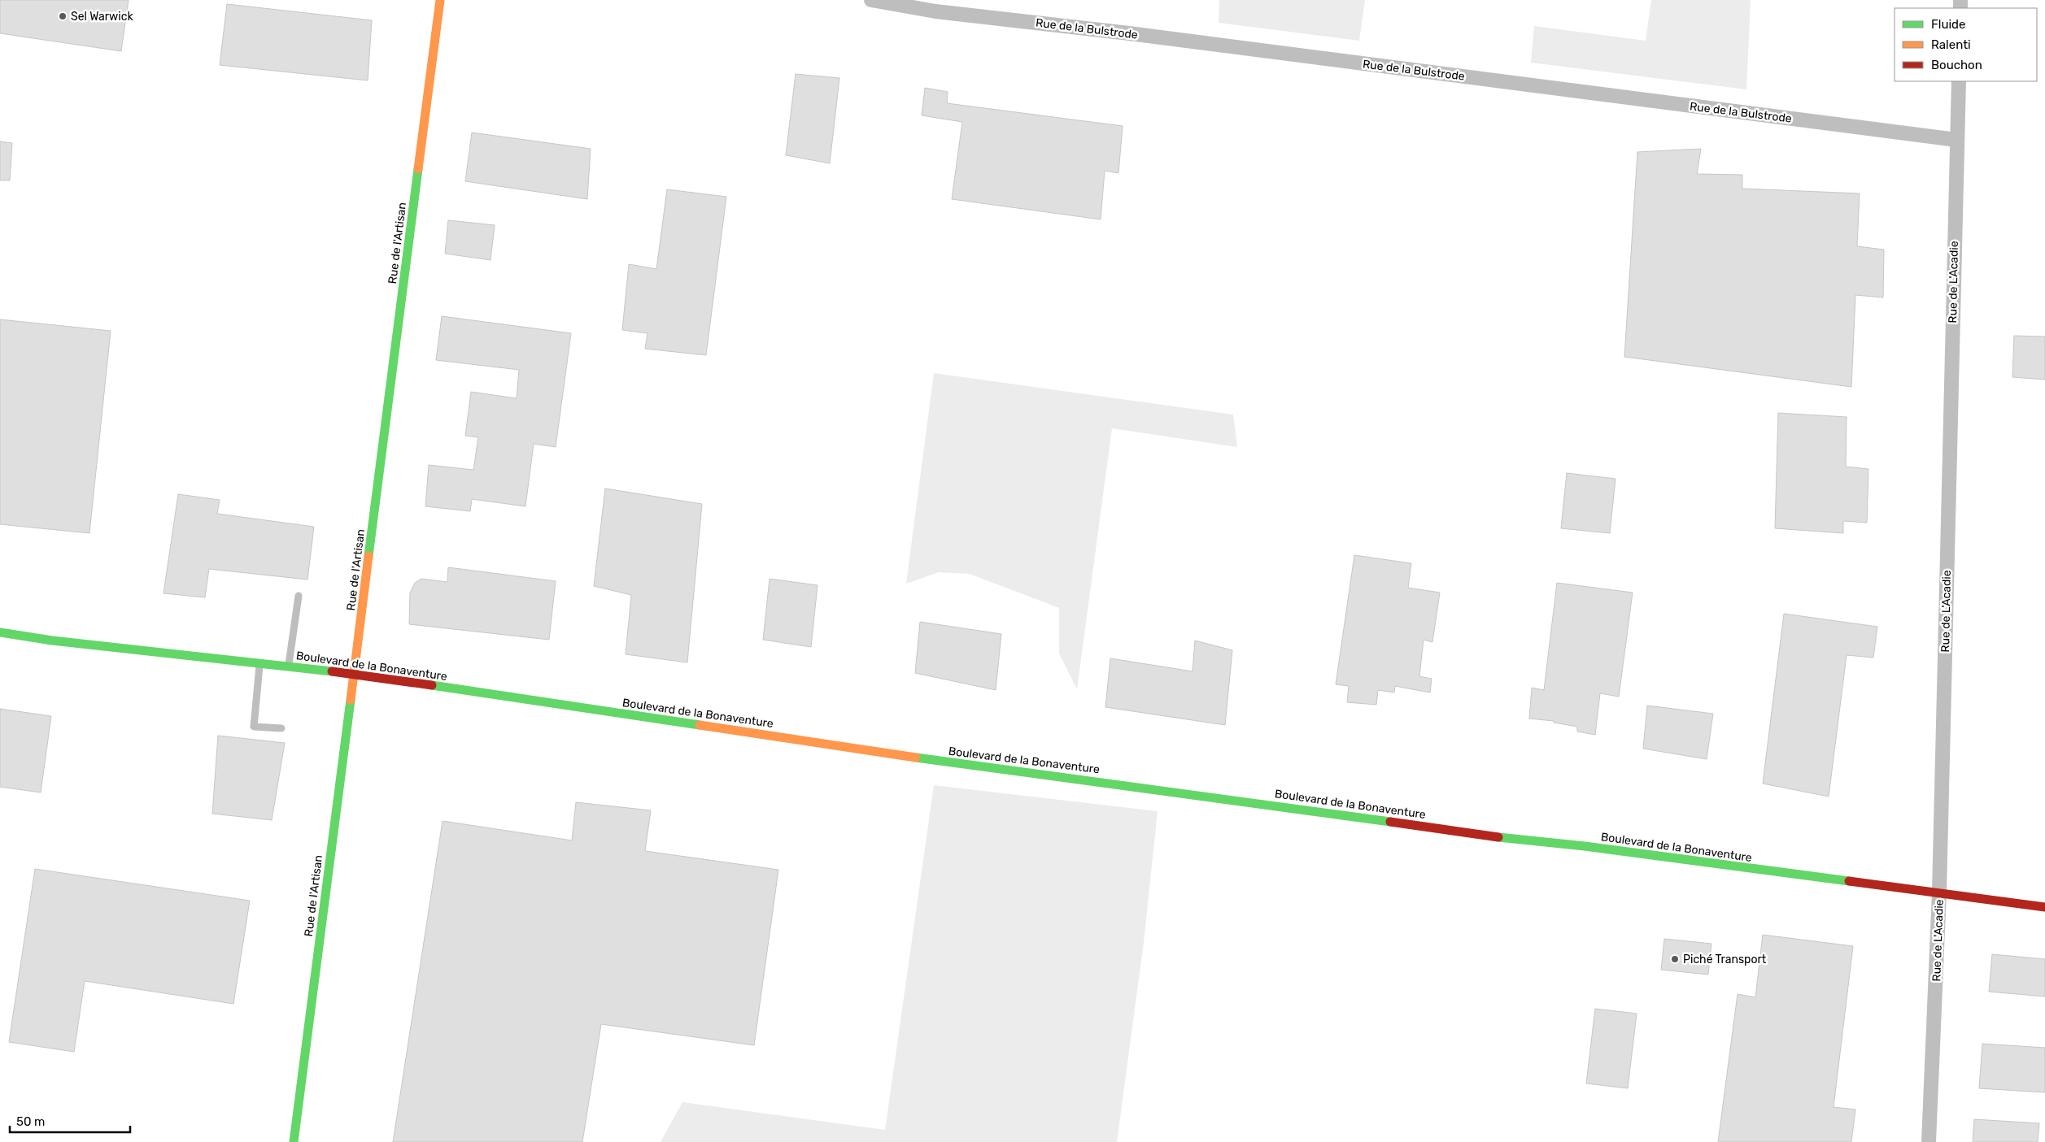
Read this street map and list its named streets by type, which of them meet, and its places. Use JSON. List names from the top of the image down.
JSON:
{
  "streets": {
    "street": [
      "Rue de la Bulstrode",
      "Rue de l'Artisan",
      "Rue de L'Acadie",
      "Boulevard de la Bonaventure"
    ]
  },
  "crossings": [
    ["Rue de la Bulstrode", "Rue de L'Acadie"],
    ["Rue de l'Artisan", "Boulevard de la Bonaventure"],
    ["Rue de L'Acadie", "Boulevard de la Bonaventure"]
  ],
  "places": ["Sel Warwick", "Piché Transport"],
  "legend": ["Fluide", "Ralenti", "Bouchon"],
  "scale_bar": "50 m"
}
